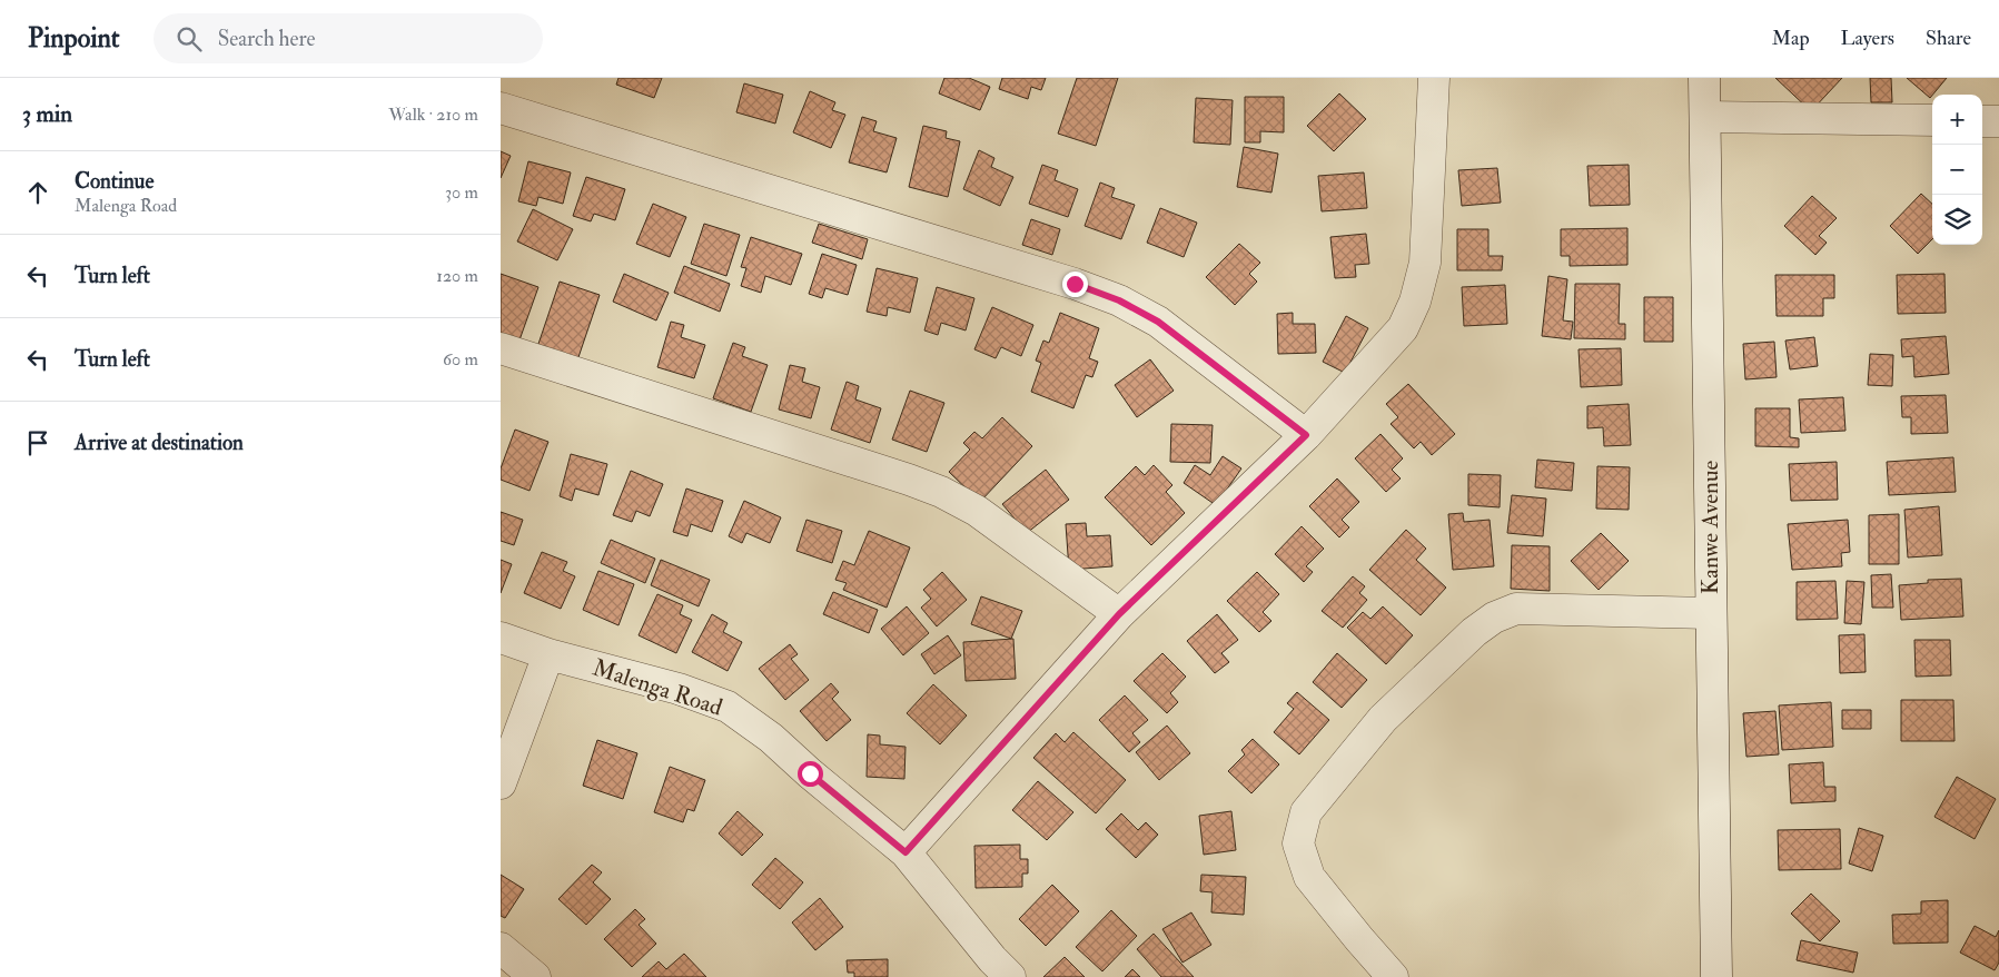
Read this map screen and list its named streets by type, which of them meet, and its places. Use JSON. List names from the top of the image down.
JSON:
{
  "streets": {
    "street": ["Kanwe Avenue", "Malenga Road"]
  },
  "page": {
    "header": "Pinpoint",
    "search": "Search here",
    "nav": ["Map", "Layers", "Share"],
    "heading": ["3 min", "Walk · 210 m"],
    "map_buttons": ["+", "−"],
    "list": [
      ["Continue", "Malenga Road", "30 m"],
      ["Turn left", "120 m"],
      ["Turn left", "60 m"],
      "Arrive at destination"
    ]
  }
}
